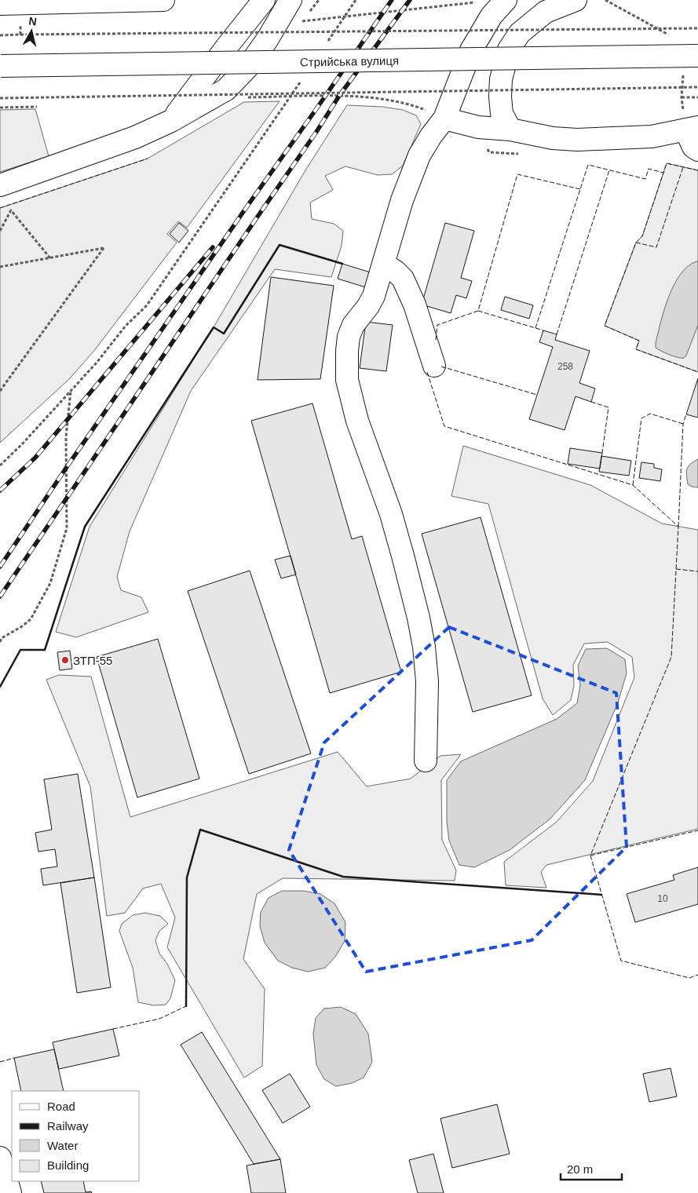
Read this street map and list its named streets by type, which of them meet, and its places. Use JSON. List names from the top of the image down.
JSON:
{
  "streets": {
    "street": ["Стрийська вулиця"]
  },
  "places": ["ЗТП-55"],
  "house_numbers": ["258", "10"],
  "legend": [
    "Road",
    "Railway",
    "Water",
    "Building"
  ],
  "scale_bar": "20 m",
  "north": "top"
}
